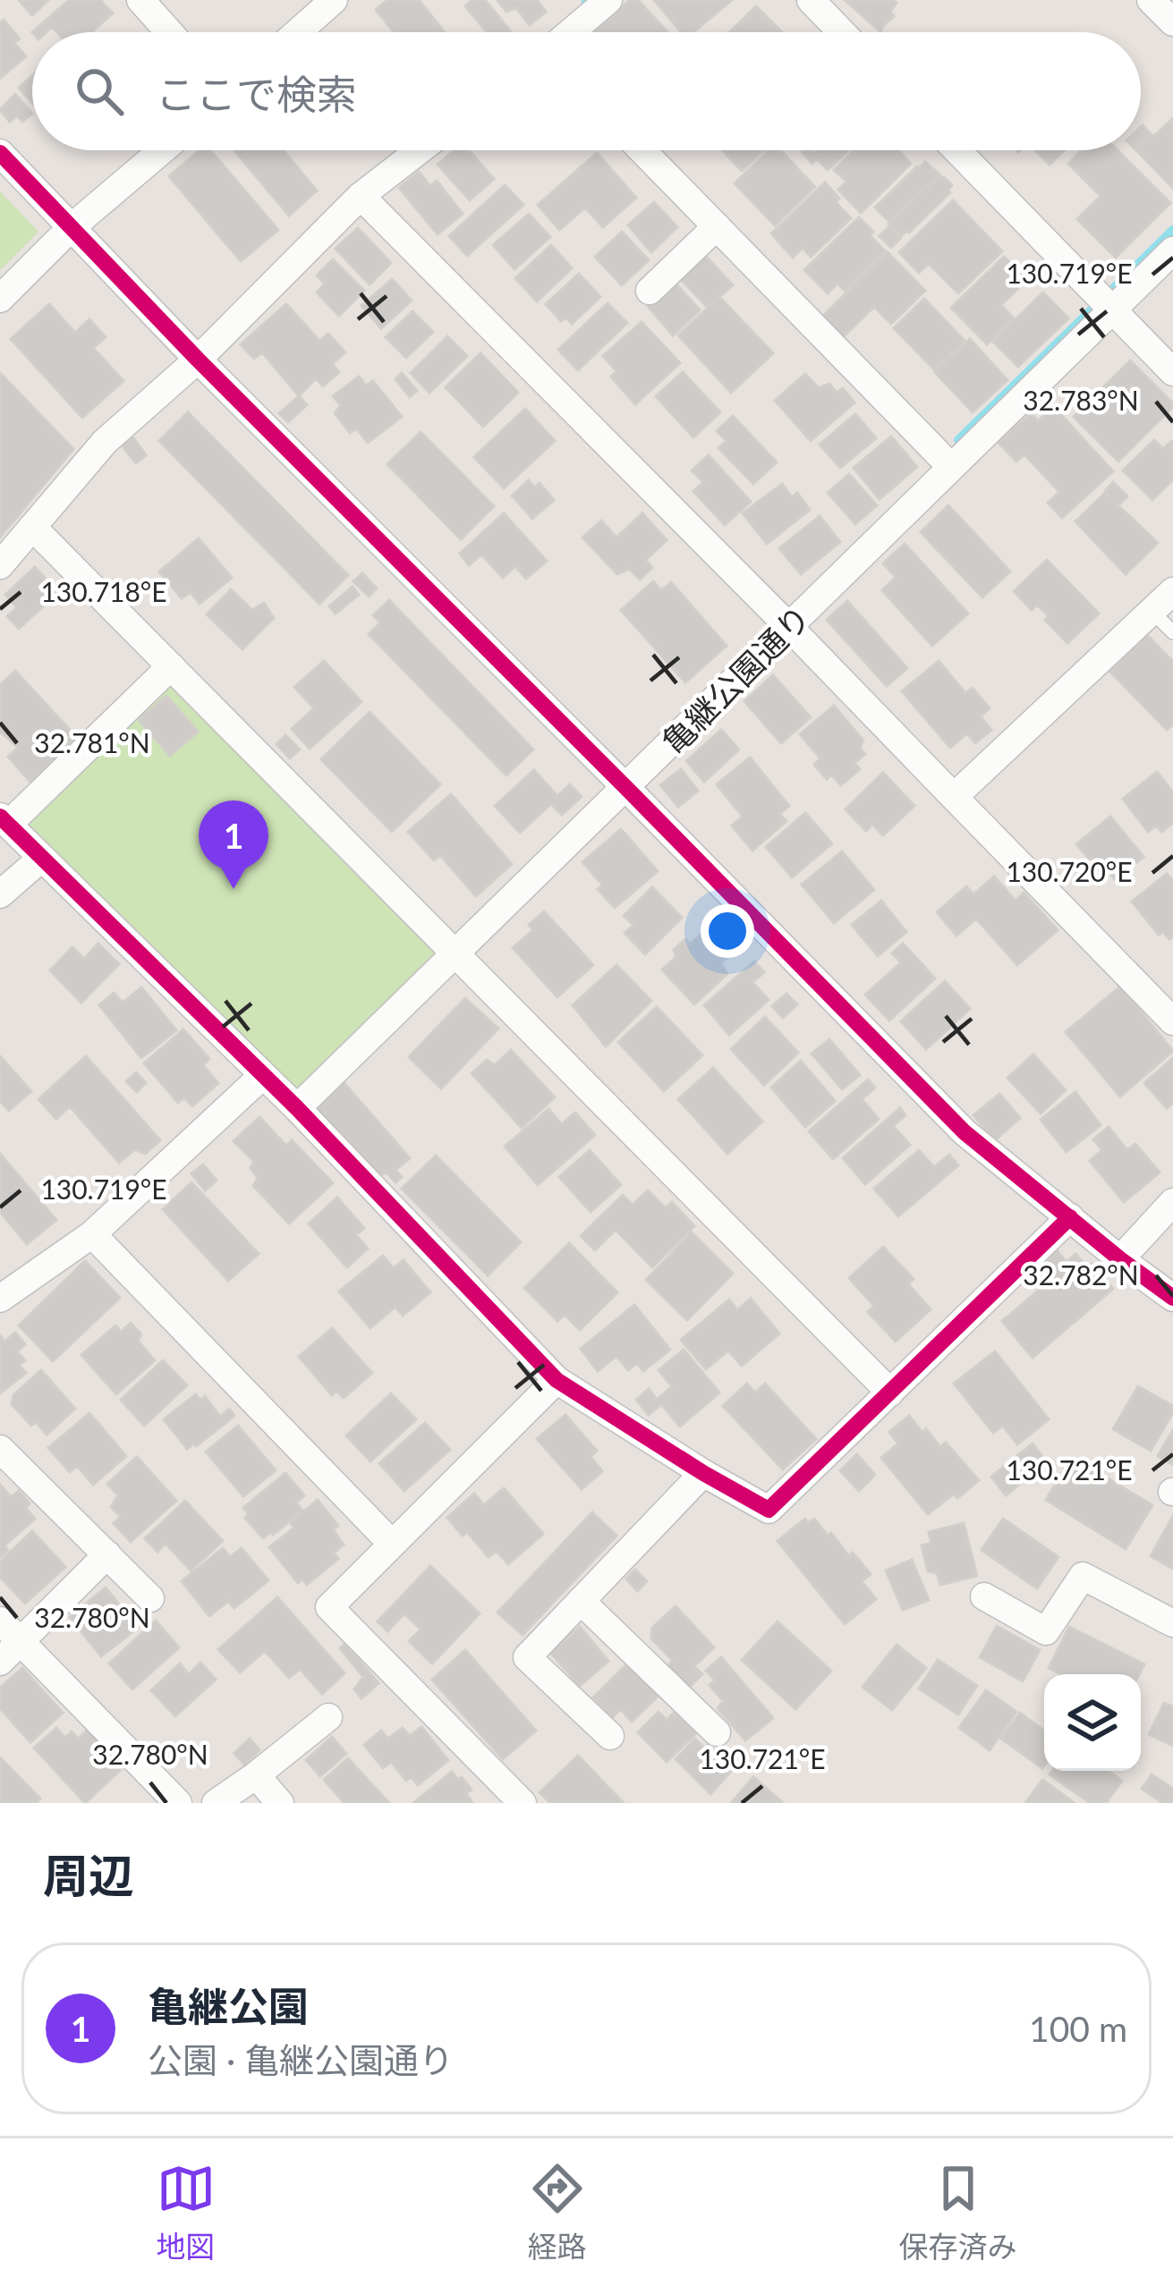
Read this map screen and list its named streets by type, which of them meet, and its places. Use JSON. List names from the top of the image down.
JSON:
{
  "streets": {
    "street": ["亀継公園通り"]
  },
  "page": {
    "search": "ここで検索",
    "pins": "1",
    "heading": "周辺",
    "list": [
      {
        "mark": "1",
        "name": "亀継公園",
        "note": "公園 · 亀継公園通り",
        "value": "100 m"
      }
    ],
    "nav": ["地図", "経路", "保存済み"]
  },
  "coordinates": [
    "130.719°E",
    "32.783°N",
    "130.718°E",
    "32.781°N",
    "130.720°E",
    "32.782°N",
    "130.721°E",
    "32.780°N"
  ]
}
